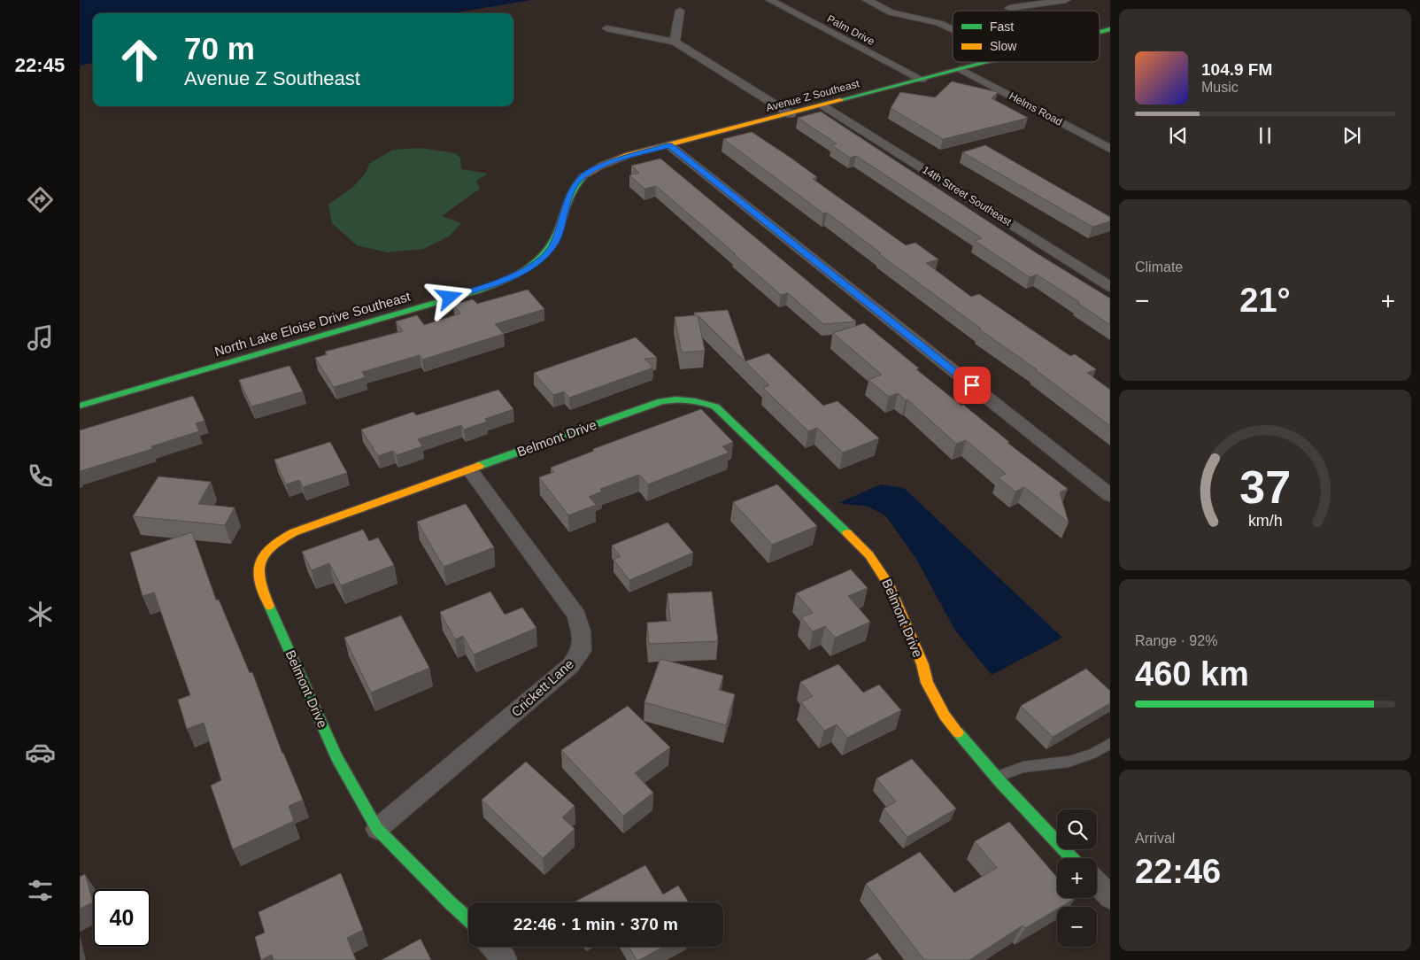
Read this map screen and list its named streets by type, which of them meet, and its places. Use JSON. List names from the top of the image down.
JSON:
{
  "streets": {
    "street": [
      "Palm Drive",
      "Avenue Z Southeast",
      "Helms Road",
      "14th Street Southeast",
      "North Lake Eloise Drive Southeast",
      "Belmont Drive",
      "Crickett Lane"
    ]
  },
  "crossings": [
    ["Palm Drive", "Avenue Z Southeast"],
    ["Avenue Z Southeast", "Helms Road"],
    ["Avenue Z Southeast", "14th Street Southeast"],
    ["Avenue Z Southeast", "North Lake Eloise Drive Southeast"],
    ["Belmont Drive", "Crickett Lane"]
  ],
  "legend": ["Fast", "Slow"],
  "page": {
    "tabs": "22:45",
    "turn": ["70 m", "Avenue Z Southeast"],
    "song": ["104.9 FM", "Music"],
    "tile": [
      "Climate",
      ["Range · 92%", "460 km"],
      ["Arrival", "22:46"]
    ],
    "heat": ["−", "21°", "+"],
    "map_buttons": ["+", "−"],
    "limit": "40",
    "trip": "22:46 · 1 min · 370 m",
    "gauge": ["37", "km/h"]
  }
}
